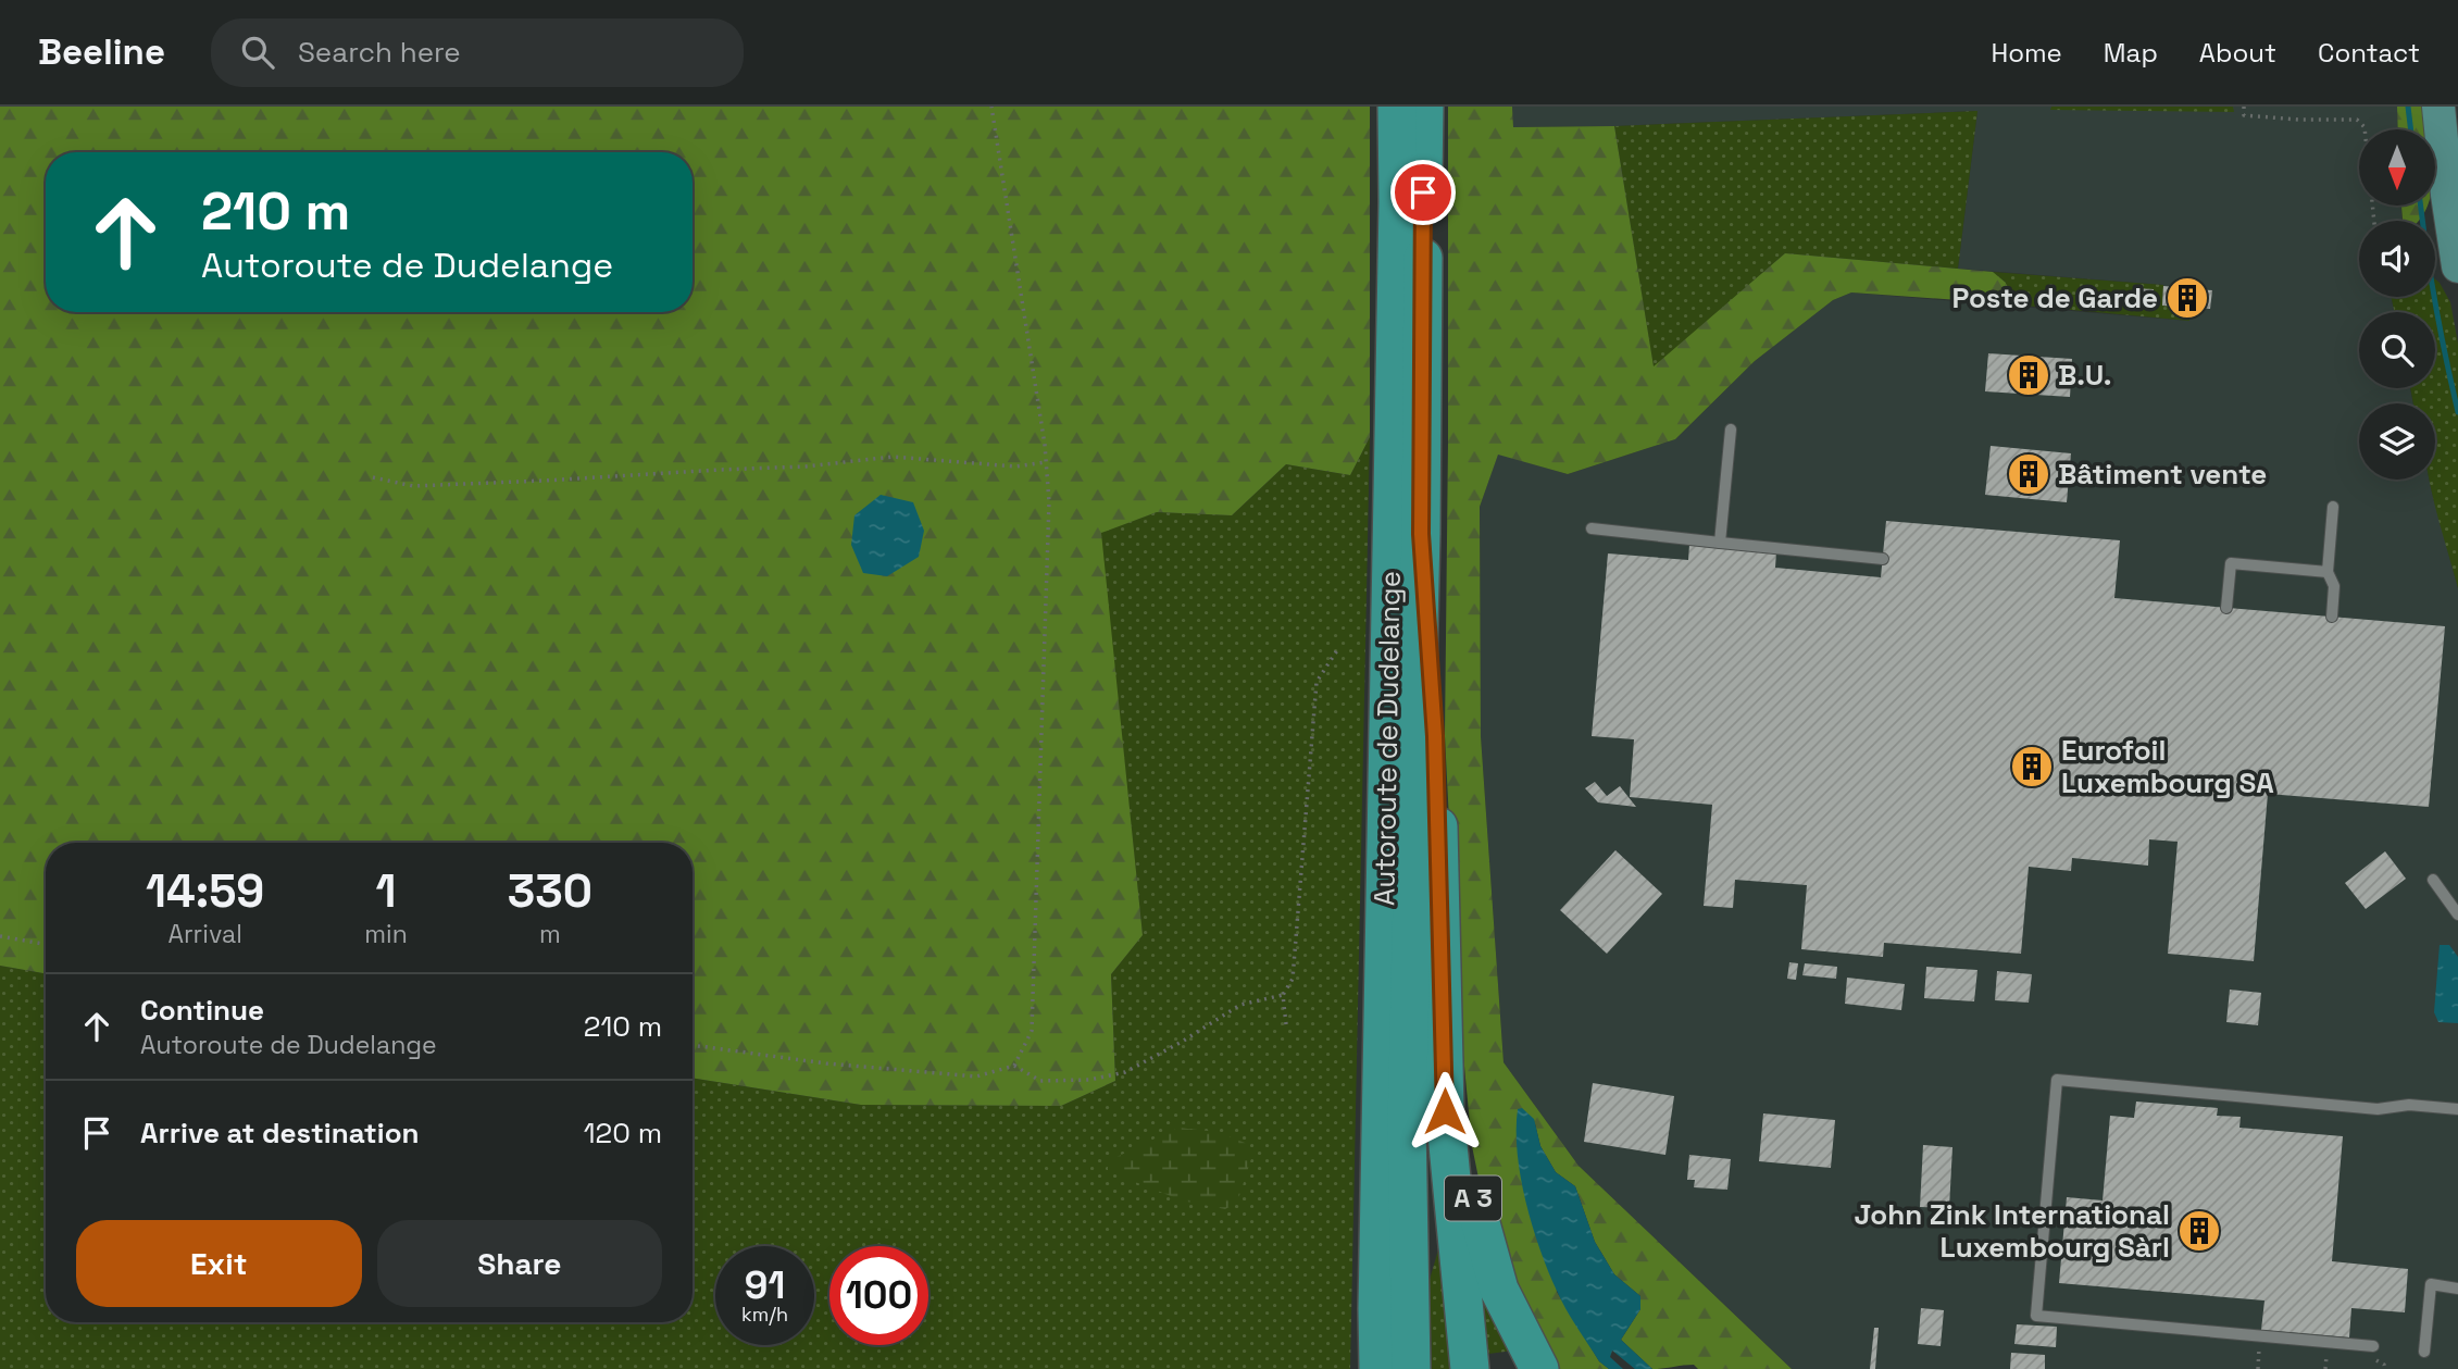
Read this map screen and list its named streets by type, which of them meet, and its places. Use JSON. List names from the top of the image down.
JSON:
{
  "streets": {
    "highway": ["Autoroute de Dudelange", "A 3"]
  },
  "crossings": [
    ["Autoroute de Dudelange", "A 3"]
  ],
  "places": {
    "building": [
      "Poste de Garde",
      "B.U.",
      "Bâtiment vente",
      "Eurofoil Luxembourg SA",
      "John Zink International Luxembourg Sàrl"
    ]
  },
  "north": "bottom",
  "page": {
    "header": "Beeline",
    "search": "Search here",
    "nav": [
      "Home",
      "Map",
      "About",
      "Contact"
    ],
    "turn": ["210 m", "Autoroute de Dudelange"],
    "eta": [
      "14:59",
      "Arrival",
      "1",
      "min",
      "330",
      "m"
    ],
    "list": [
      {
        "name": "Continue",
        "note": "Autoroute de Dudelange",
        "value": "210 m"
      },
      {
        "name": "Arrive at destination",
        "value": "120 m"
      }
    ],
    "buttons": ["Exit", "Share"],
    "speed": "91 km/h",
    "limit": "100"
  }
}
